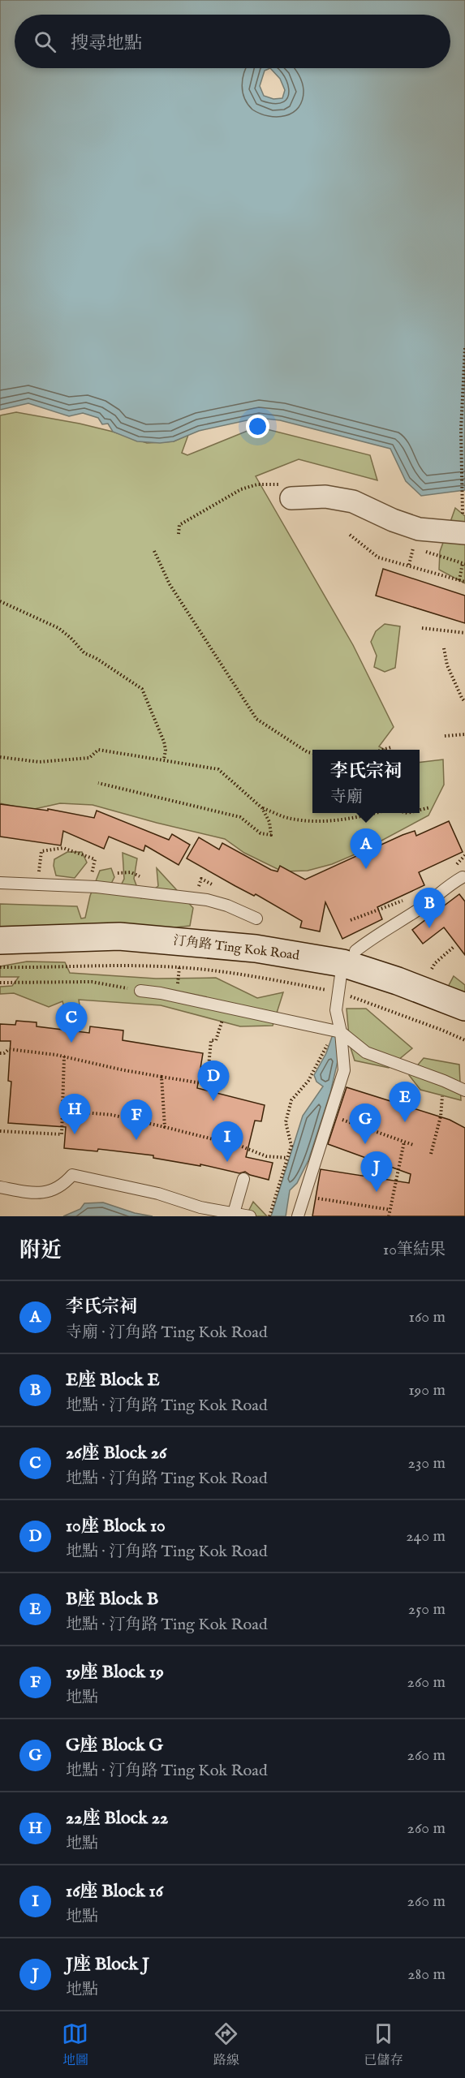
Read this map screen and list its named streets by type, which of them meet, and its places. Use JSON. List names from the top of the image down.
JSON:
{
  "streets": {
    "main road": ["汀角路 Ting Kok Road"]
  },
  "page": {
    "search": "搜尋地點",
    "popup": ["李氏宗祠", "寺廟"],
    "pins": [
      "A",
      "B",
      "C",
      "D",
      "E",
      "H",
      "F",
      "G",
      "I",
      "J"
    ],
    "heading": ["附近", "10筆結果"],
    "list": [
      {
        "mark": "A",
        "name": "李氏宗祠",
        "note": "寺廟 · 汀角路 Ting Kok Road",
        "value": "160 m"
      },
      {
        "mark": "B",
        "name": "E座 Block E",
        "note": "地點 · 汀角路 Ting Kok Road",
        "value": "190 m"
      },
      {
        "mark": "C",
        "name": "26座 Block 26",
        "note": "地點 · 汀角路 Ting Kok Road",
        "value": "230 m"
      },
      {
        "mark": "D",
        "name": "10座 Block 10",
        "note": "地點 · 汀角路 Ting Kok Road",
        "value": "240 m"
      },
      {
        "mark": "E",
        "name": "B座 Block B",
        "note": "地點 · 汀角路 Ting Kok Road",
        "value": "250 m"
      },
      {
        "mark": "F",
        "name": "19座 Block 19",
        "note": "地點",
        "value": "260 m"
      },
      {
        "mark": "G",
        "name": "G座 Block G",
        "note": "地點 · 汀角路 Ting Kok Road",
        "value": "260 m"
      },
      {
        "mark": "H",
        "name": "22座 Block 22",
        "note": "地點",
        "value": "260 m"
      },
      {
        "mark": "I",
        "name": "16座 Block 16",
        "note": "地點",
        "value": "260 m"
      },
      {
        "mark": "J",
        "name": "J座 Block J",
        "note": "地點",
        "value": "280 m"
      }
    ],
    "nav": ["地圖", "路線", "已儲存"]
  }
}
